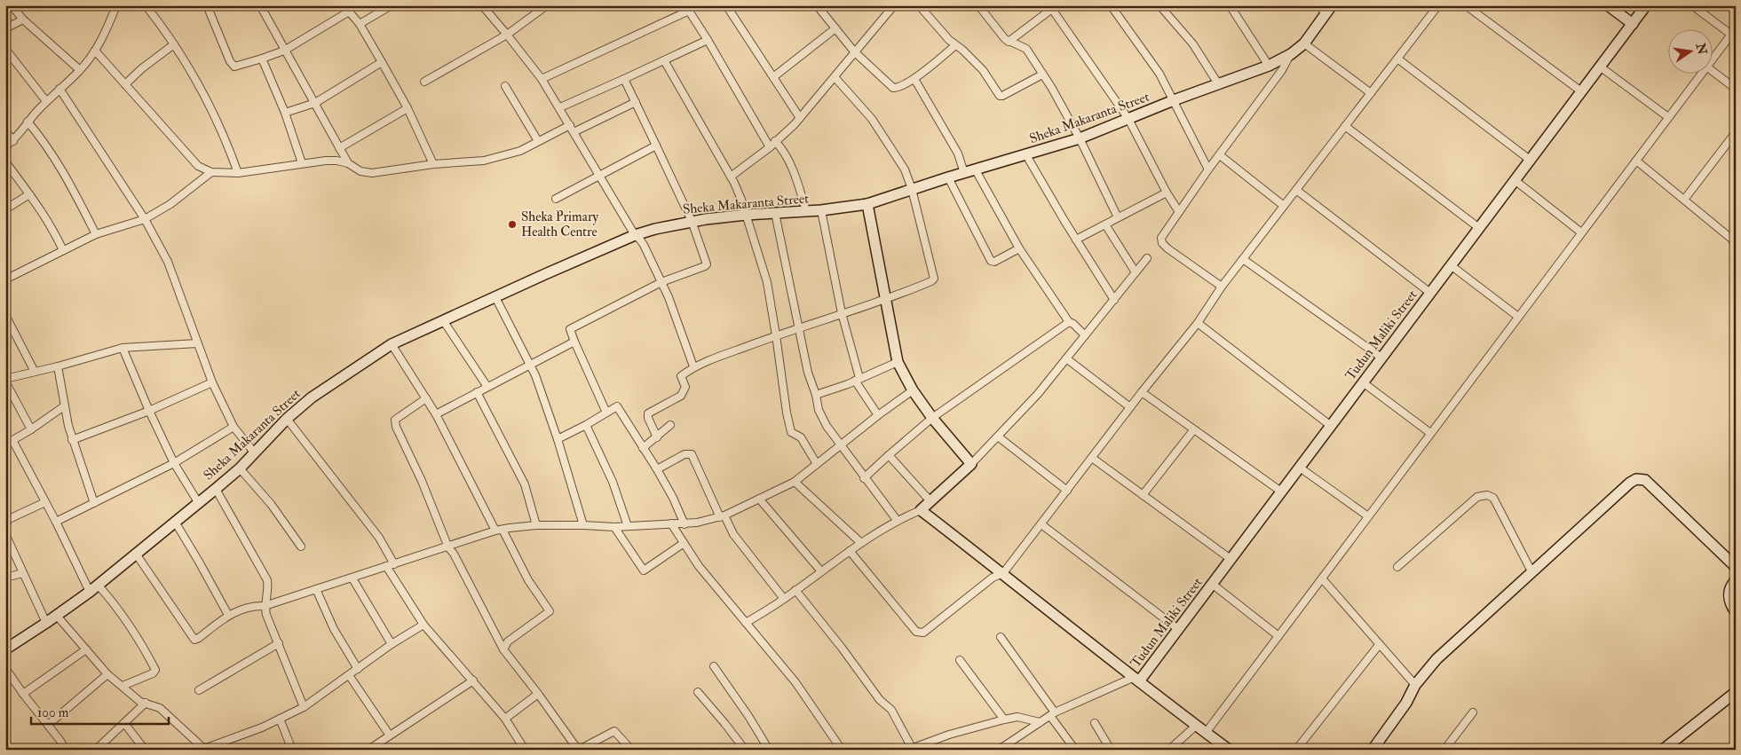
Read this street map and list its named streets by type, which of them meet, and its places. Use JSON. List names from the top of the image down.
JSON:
{
  "streets": {
    "street": ["Sheka Makaranta Street", "Tudun Maliki Street"]
  },
  "places": ["Sheka Primary Health Centre"],
  "scale_bar": "100 m",
  "north": "right"
}
